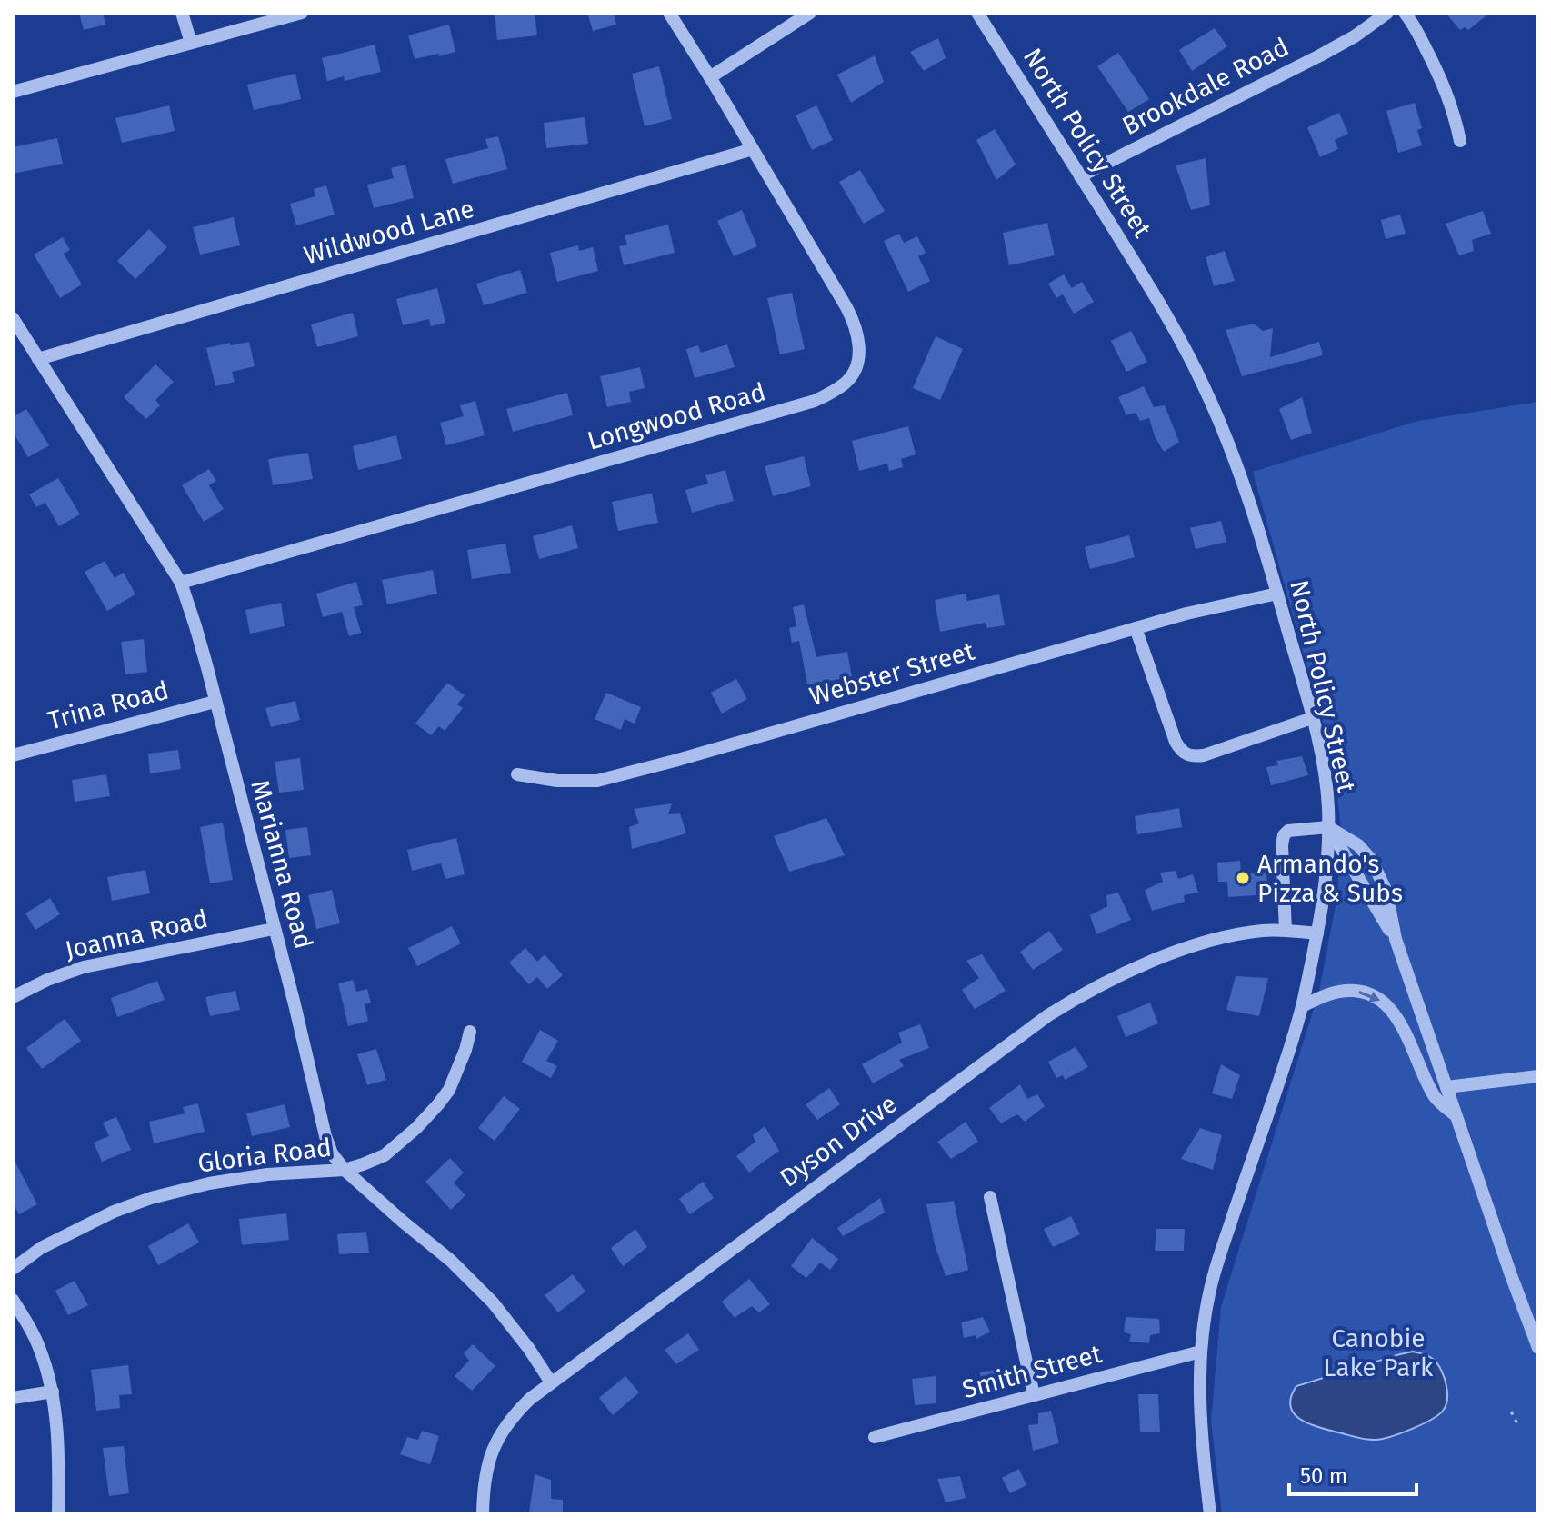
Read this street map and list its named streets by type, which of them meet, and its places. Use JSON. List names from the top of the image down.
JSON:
{
  "streets": {
    "street": [
      "Brookdale Road",
      "North Policy Street",
      "Wildwood Lane",
      "Longwood Road",
      "Webster Street",
      "Trina Road",
      "Marianna Road",
      "Joanna Road",
      "Dyson Drive",
      "Gloria Road",
      "Smith Street"
    ]
  },
  "crossings": [
    ["Brookdale Road", "North Policy Street"],
    ["North Policy Street", "Webster Street"],
    ["North Policy Street", "Dyson Drive"],
    ["North Policy Street", "Smith Street"],
    ["Wildwood Lane", "Longwood Road"],
    ["Wildwood Lane", "Marianna Road"],
    ["Longwood Road", "Marianna Road"],
    ["Trina Road", "Marianna Road"],
    ["Marianna Road", "Joanna Road"],
    ["Marianna Road", "Dyson Drive"],
    ["Marianna Road", "Gloria Road"]
  ],
  "parks": ["Canobie Lake Park"],
  "places": ["Armando's Pizza & Subs"],
  "scale_bar": "50 m"
}
